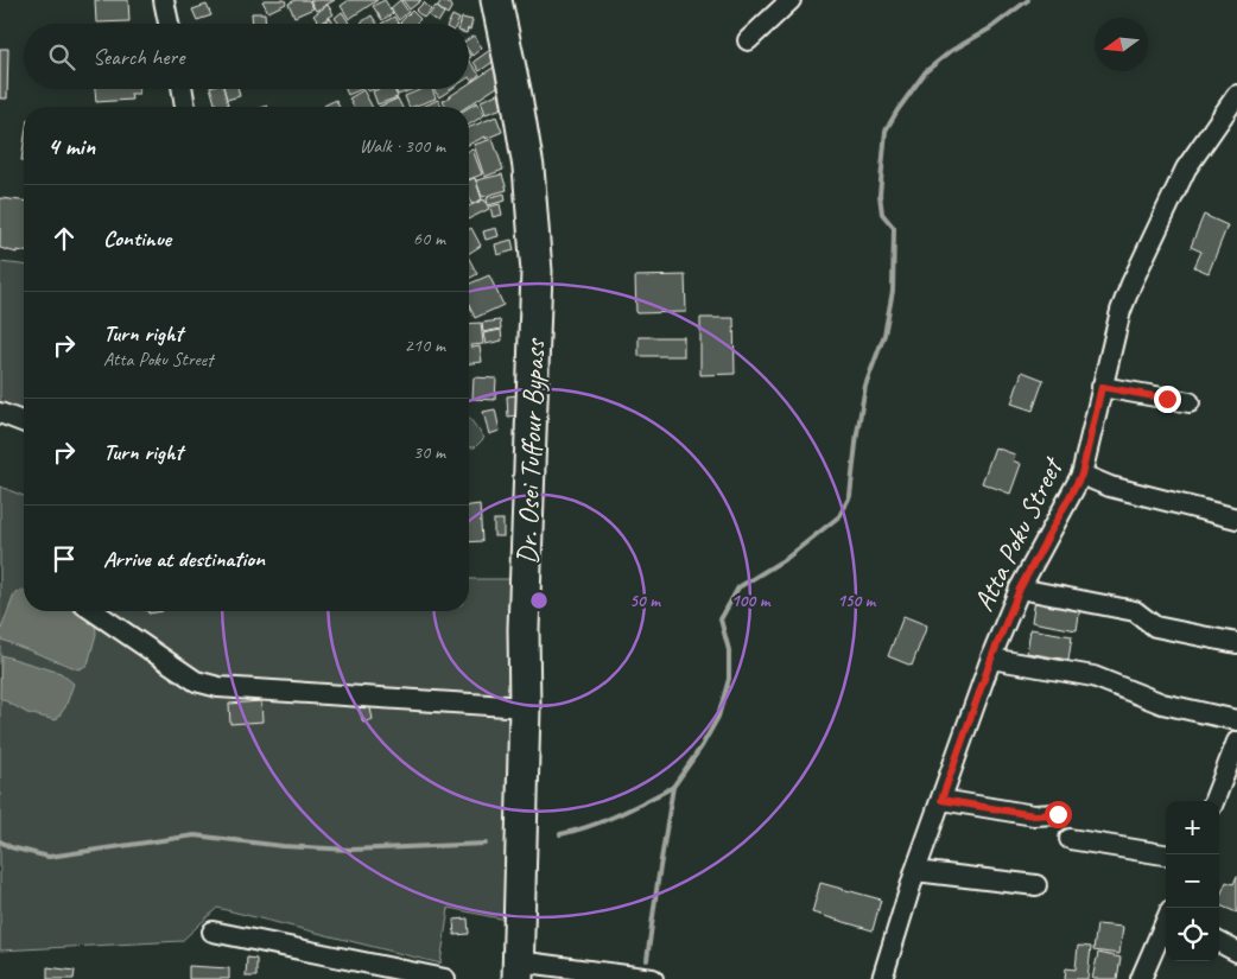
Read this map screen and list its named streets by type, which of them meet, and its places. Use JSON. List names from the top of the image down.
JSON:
{
  "streets": {
    "highway": ["Dr. Osei Tuffour Bypass"],
    "street": ["Atta Poku Street"]
  },
  "north": "left",
  "page": {
    "search": "Search here",
    "heading": ["4 min", "Walk · 300 m"],
    "list": [
      ["Continue", "60 m"],
      ["Turn right", "Atta Poku Street", "210 m"],
      ["Turn right", "30 m"],
      "Arrive at destination"
    ],
    "map_buttons": ["+", "−"]
  },
  "rings": ["50 m", "100 m", "150 m"]
}
